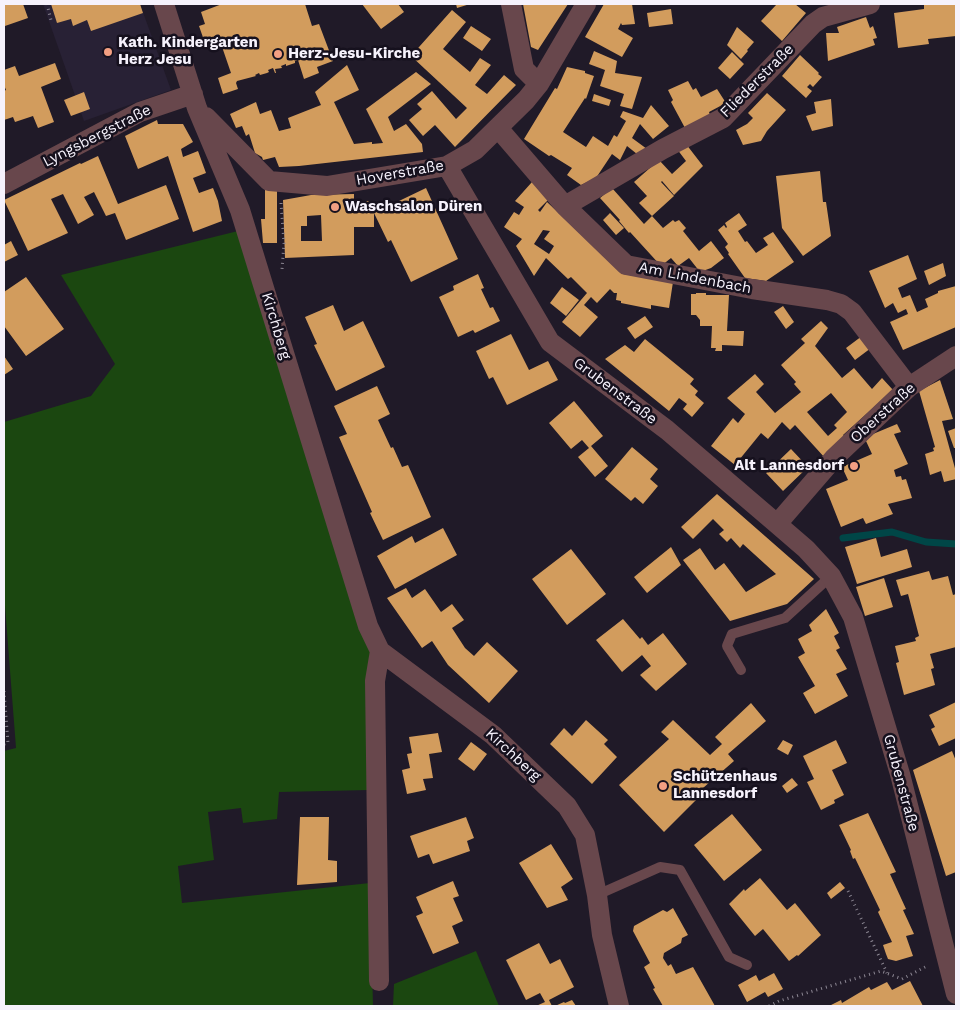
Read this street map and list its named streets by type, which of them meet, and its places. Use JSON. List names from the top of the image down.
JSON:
{
  "streets": {
    "street": [
      "Fliederstraße",
      "Lyngsbergstraße",
      "Hoverstraße",
      "Am Lindenbach",
      "Kirchberg",
      "Grubenstraße",
      "Oberstraße"
    ]
  },
  "crossings": [
    ["Fliederstraße", "Am Lindenbach"],
    ["Lyngsbergstraße", "Hoverstraße"],
    ["Lyngsbergstraße", "Kirchberg"],
    ["Hoverstraße", "Am Lindenbach"],
    ["Hoverstraße", "Kirchberg"],
    ["Hoverstraße", "Grubenstraße"],
    ["Am Lindenbach", "Oberstraße"],
    ["Grubenstraße", "Oberstraße"]
  ],
  "places": [
    "Kath. Kindergarten Herz Jesu",
    "Herz-Jesu-Kirche",
    "Waschsalon Düren",
    "Alt Lannesdorf",
    "Schützenhaus Lannesdorf"
  ]
}
